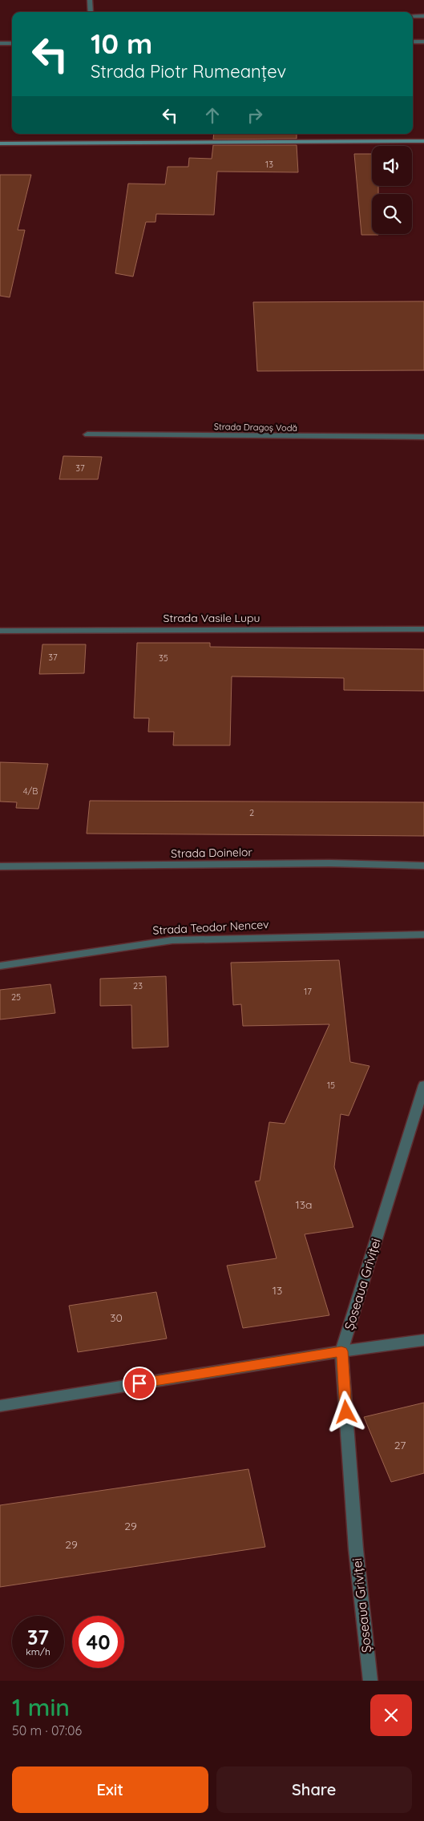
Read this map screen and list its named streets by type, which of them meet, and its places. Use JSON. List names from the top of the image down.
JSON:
{
  "streets": {
    "street": [
      "Strada Dragoș Vodă",
      "Strada Vasile Lupu",
      "Strada Doinelor",
      "Strada Teodor Nencev",
      "Șoseaua Griviţei"
    ]
  },
  "house_numbers": [
    "13",
    "37",
    "37",
    "35",
    "4/B",
    "2",
    "23",
    "17",
    "25",
    "15",
    "13a",
    "13",
    "30",
    "27",
    "29",
    "29"
  ],
  "page": {
    "turn": ["10 m", "Strada Piotr Rumeanțev"],
    "speed": "37 km/h",
    "limit": "40",
    "heading": ["1 min", "50 m · 07:06"],
    "buttons": ["Exit", "Share"]
  }
}
